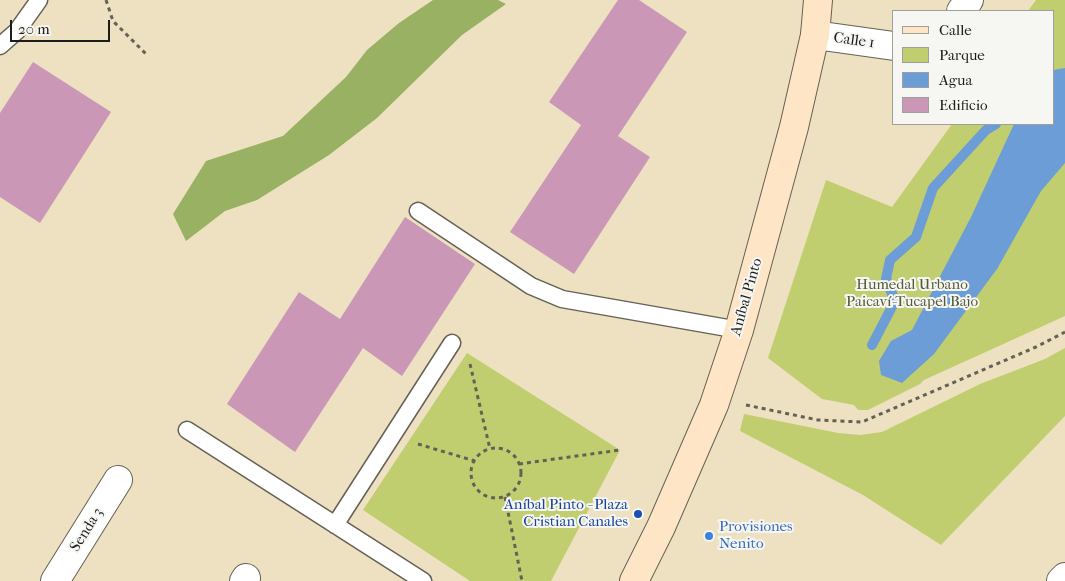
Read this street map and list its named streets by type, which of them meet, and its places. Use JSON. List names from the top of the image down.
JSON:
{
  "streets": {
    "street": ["Calle 1", "Aníbal Pinto", "Senda 3"]
  },
  "crossings": [
    ["Calle 1", "Aníbal Pinto"]
  ],
  "parks": ["Humedal Urbano Paicaví-Tucapel Bajo"],
  "places": ["Aníbal Pinto - Plaza Cristian Canales", "Provisiones Nenito"],
  "legend": [
    "Calle",
    "Parque",
    "Agua",
    "Edificio"
  ],
  "scale_bar": "20 m"
}
